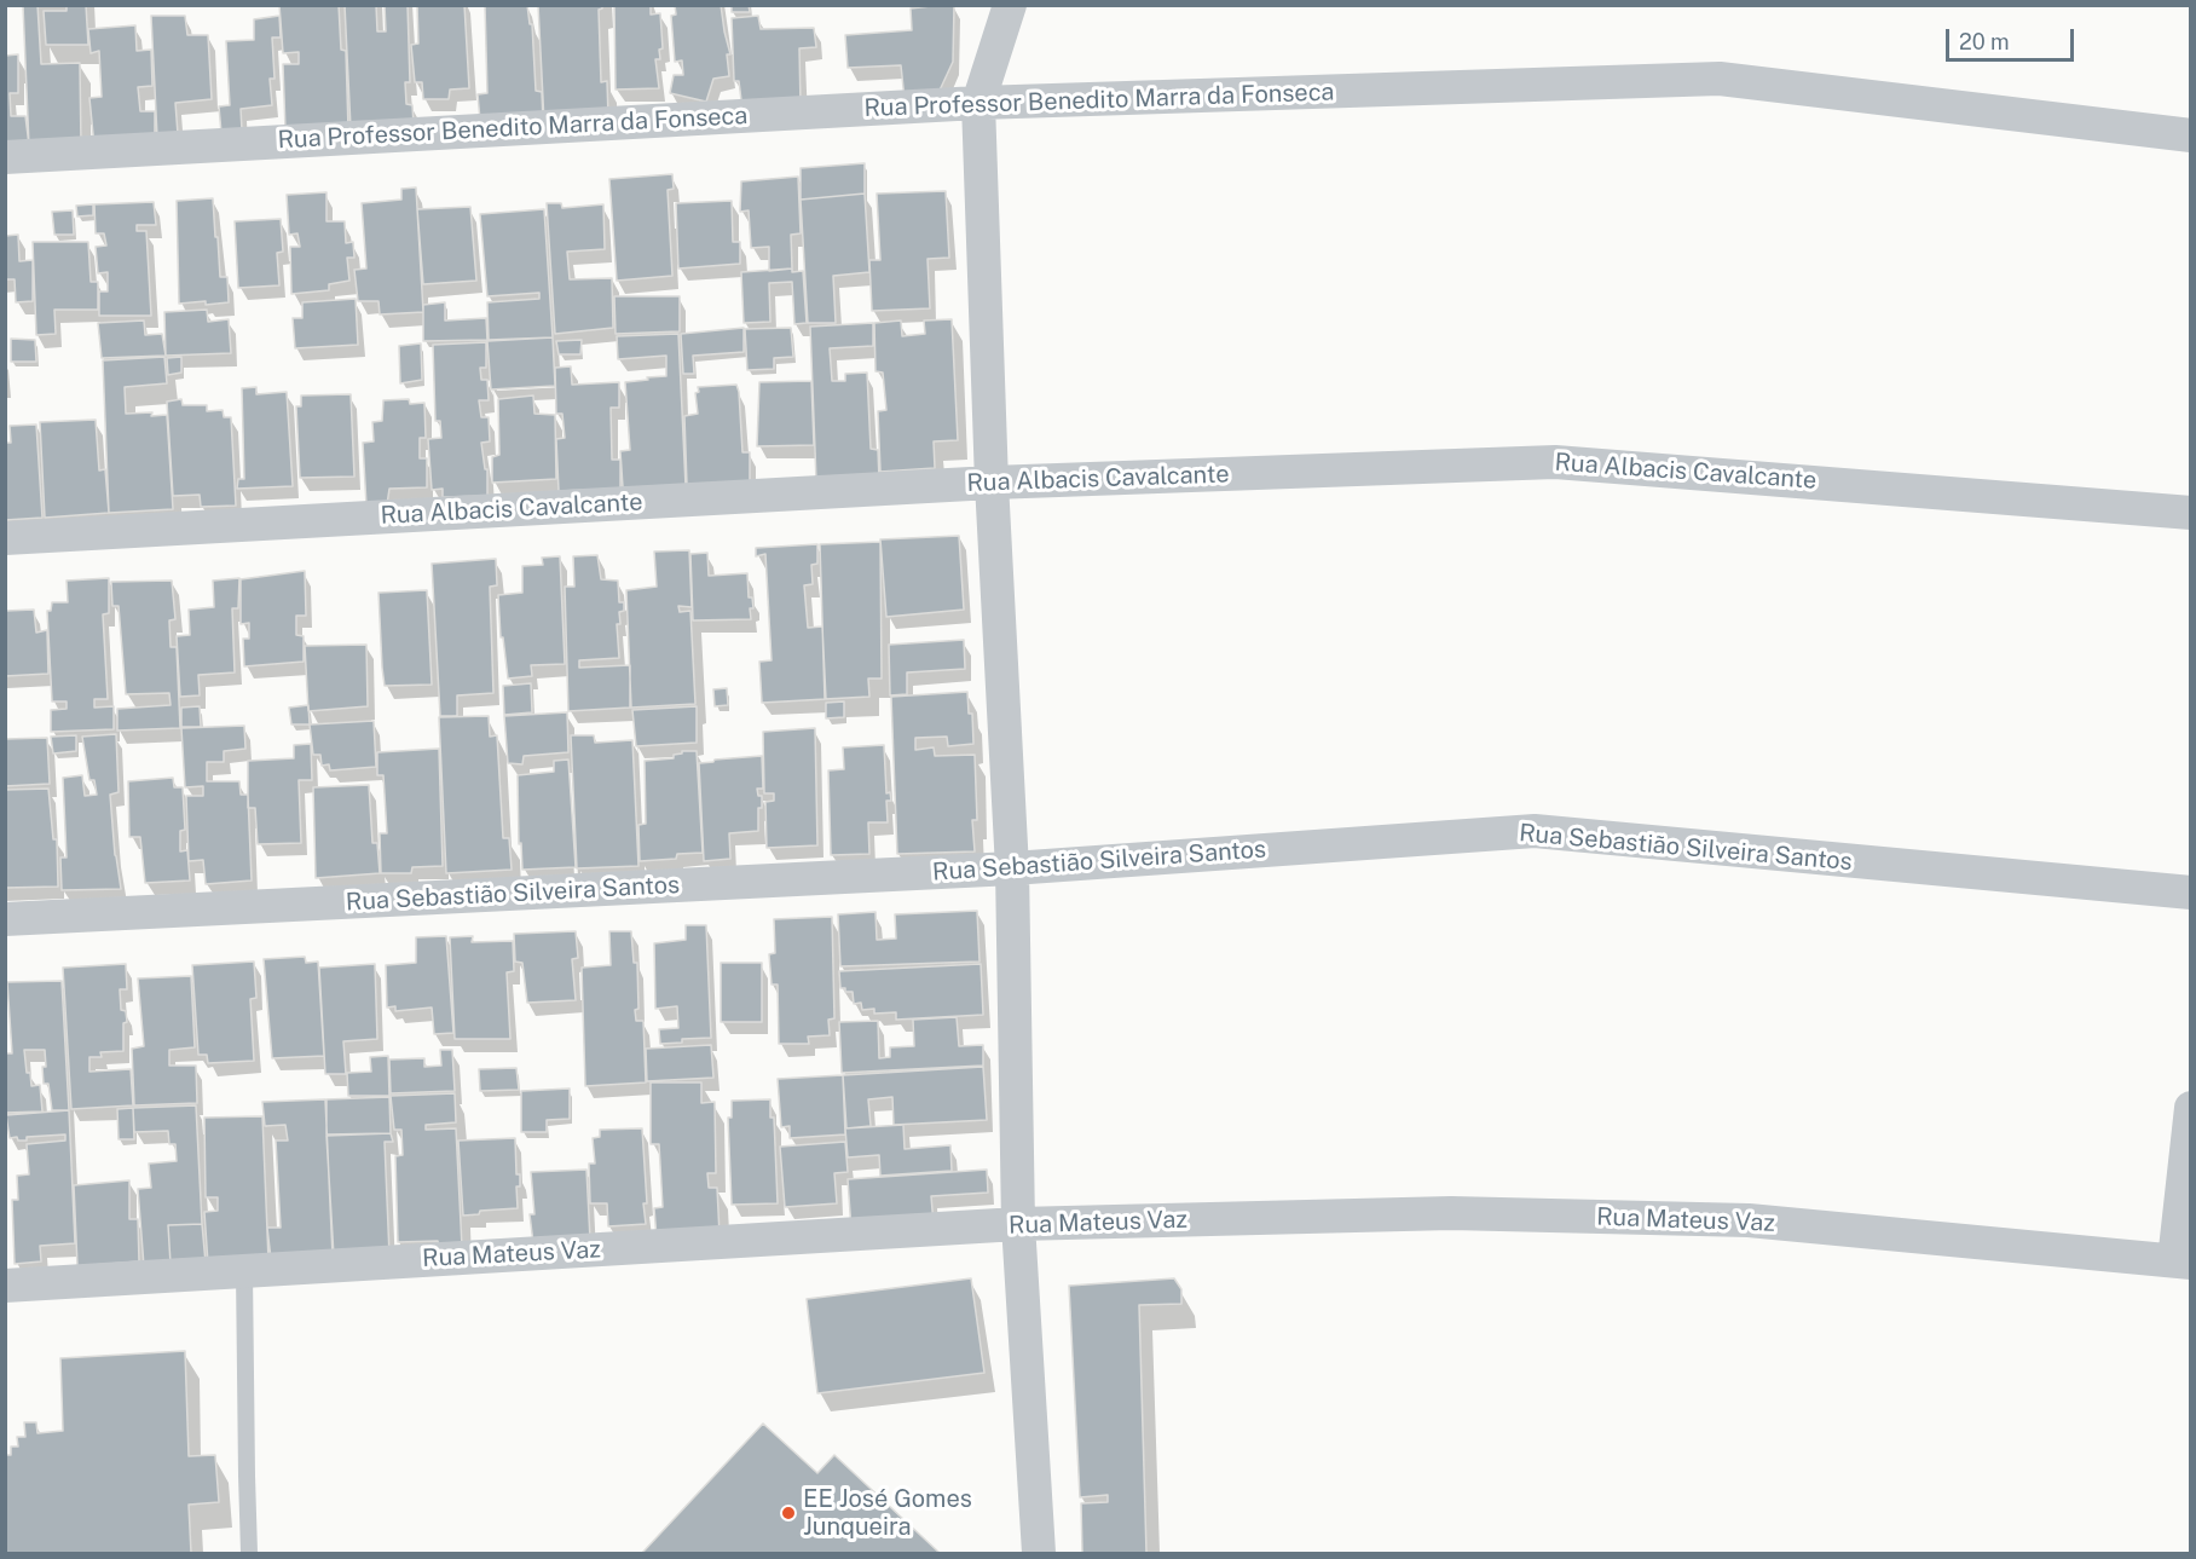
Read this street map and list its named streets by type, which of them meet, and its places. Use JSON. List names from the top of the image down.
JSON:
{
  "streets": {
    "street": [
      "Rua Professor Benedito Marra da Fonseca",
      "Rua Albacis Cavalcante",
      "Rua Sebastião Silveira Santos",
      "Rua Mateus Vaz"
    ]
  },
  "places": ["EE José Gomes Junqueira"],
  "scale_bar": "20 m"
}
